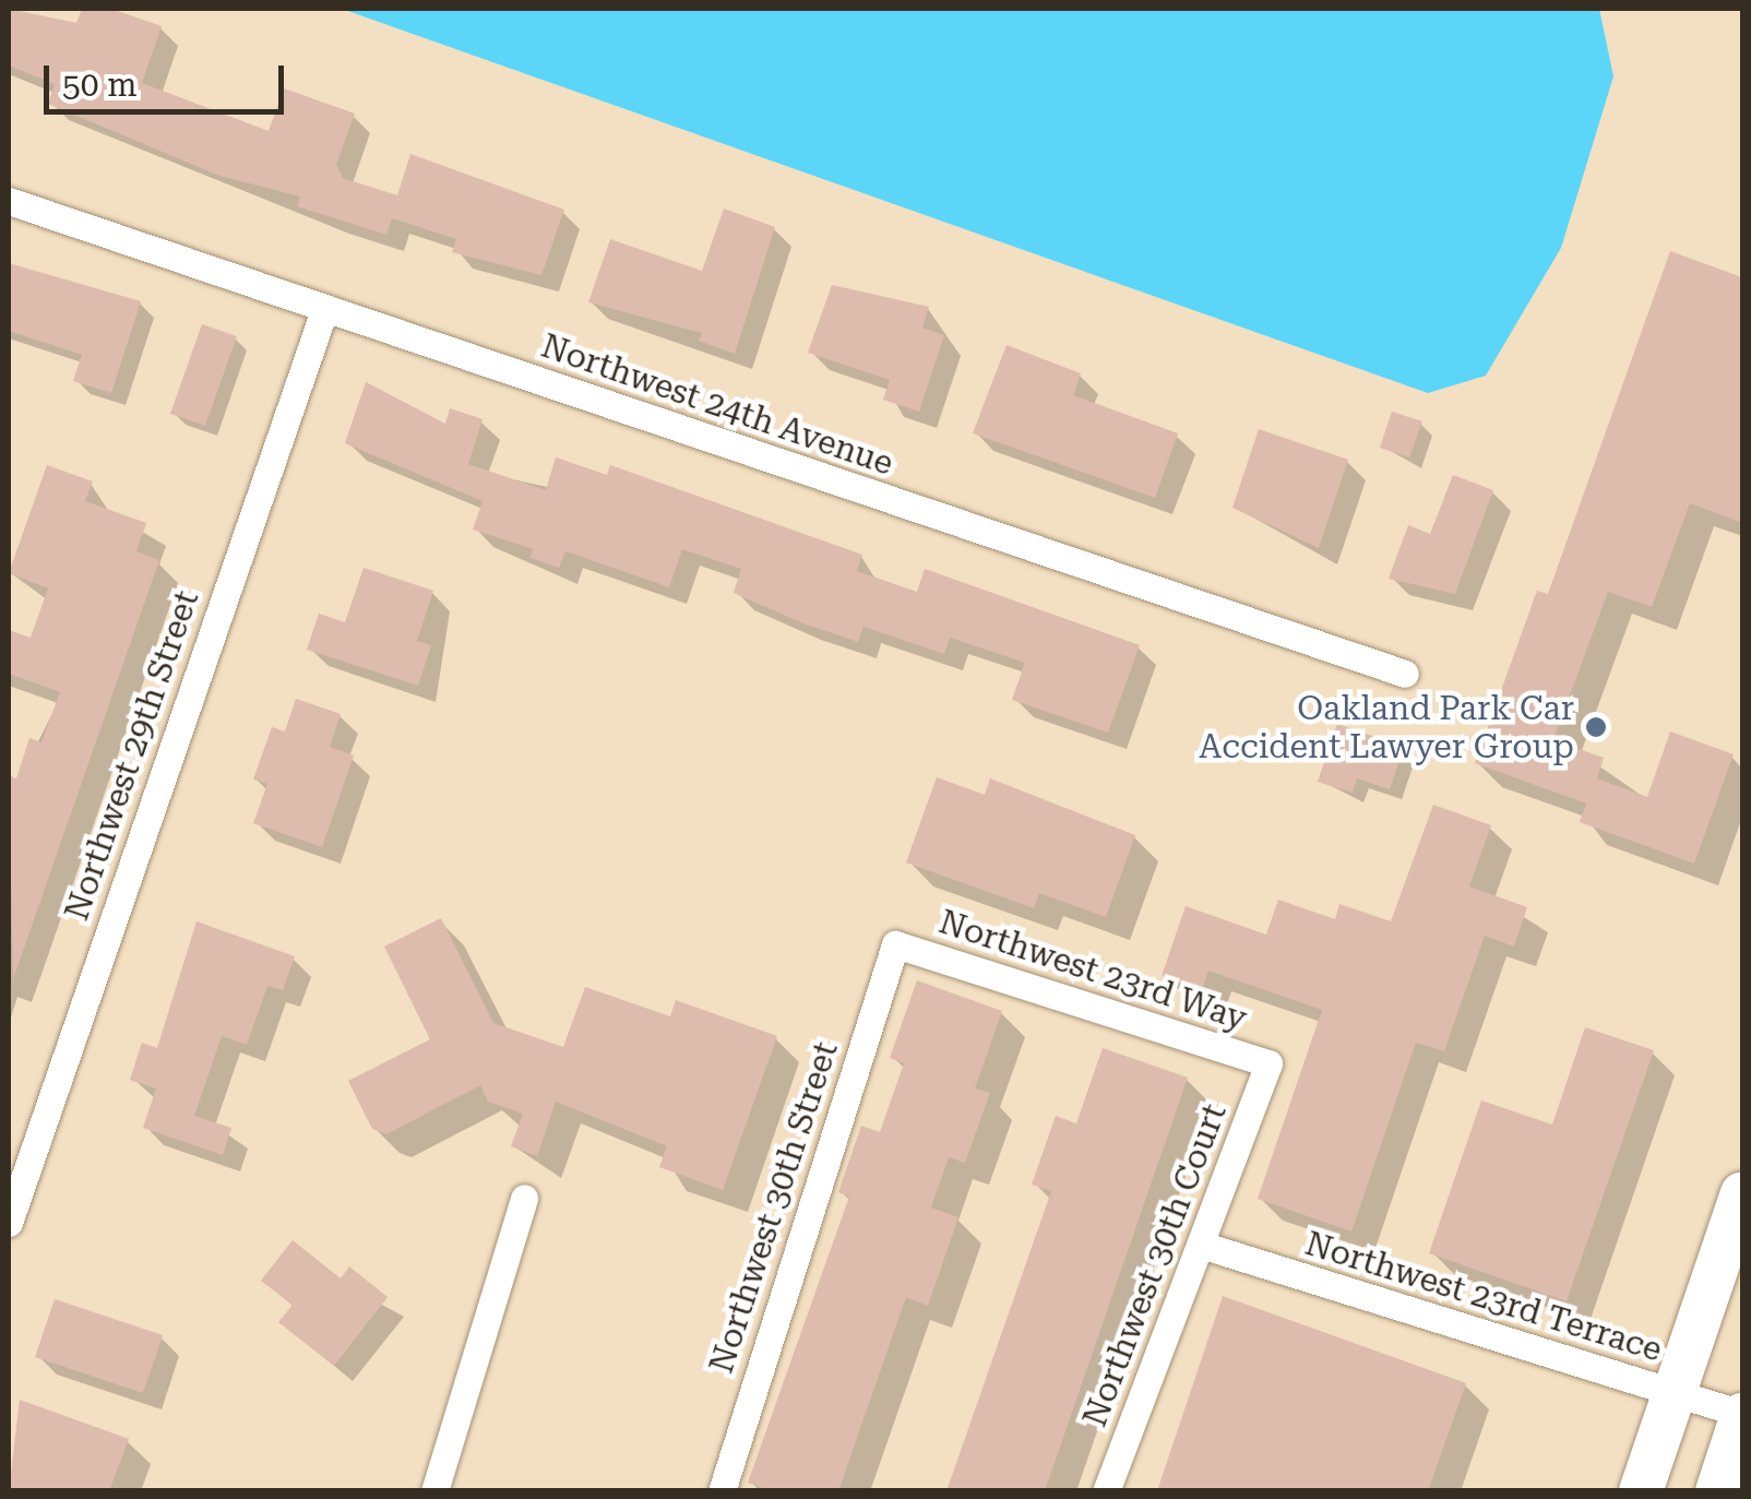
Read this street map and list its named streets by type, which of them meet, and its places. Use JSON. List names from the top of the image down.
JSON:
{
  "streets": {
    "street": [
      "Northwest 24th Avenue",
      "Northwest 29th Street",
      "Northwest 23rd Way",
      "Northwest 30th Street",
      "Northwest 30th Court",
      "Northwest 23rd Terrace"
    ]
  },
  "crossings": [
    ["Northwest 24th Avenue", "Northwest 29th Street"],
    ["Northwest 23rd Way", "Northwest 30th Street"],
    ["Northwest 23rd Way", "Northwest 30th Court"],
    ["Northwest 30th Court", "Northwest 23rd Terrace"]
  ],
  "places": ["Oakland Park Car Accident Lawyer Group"],
  "scale_bar": "50 m"
}
